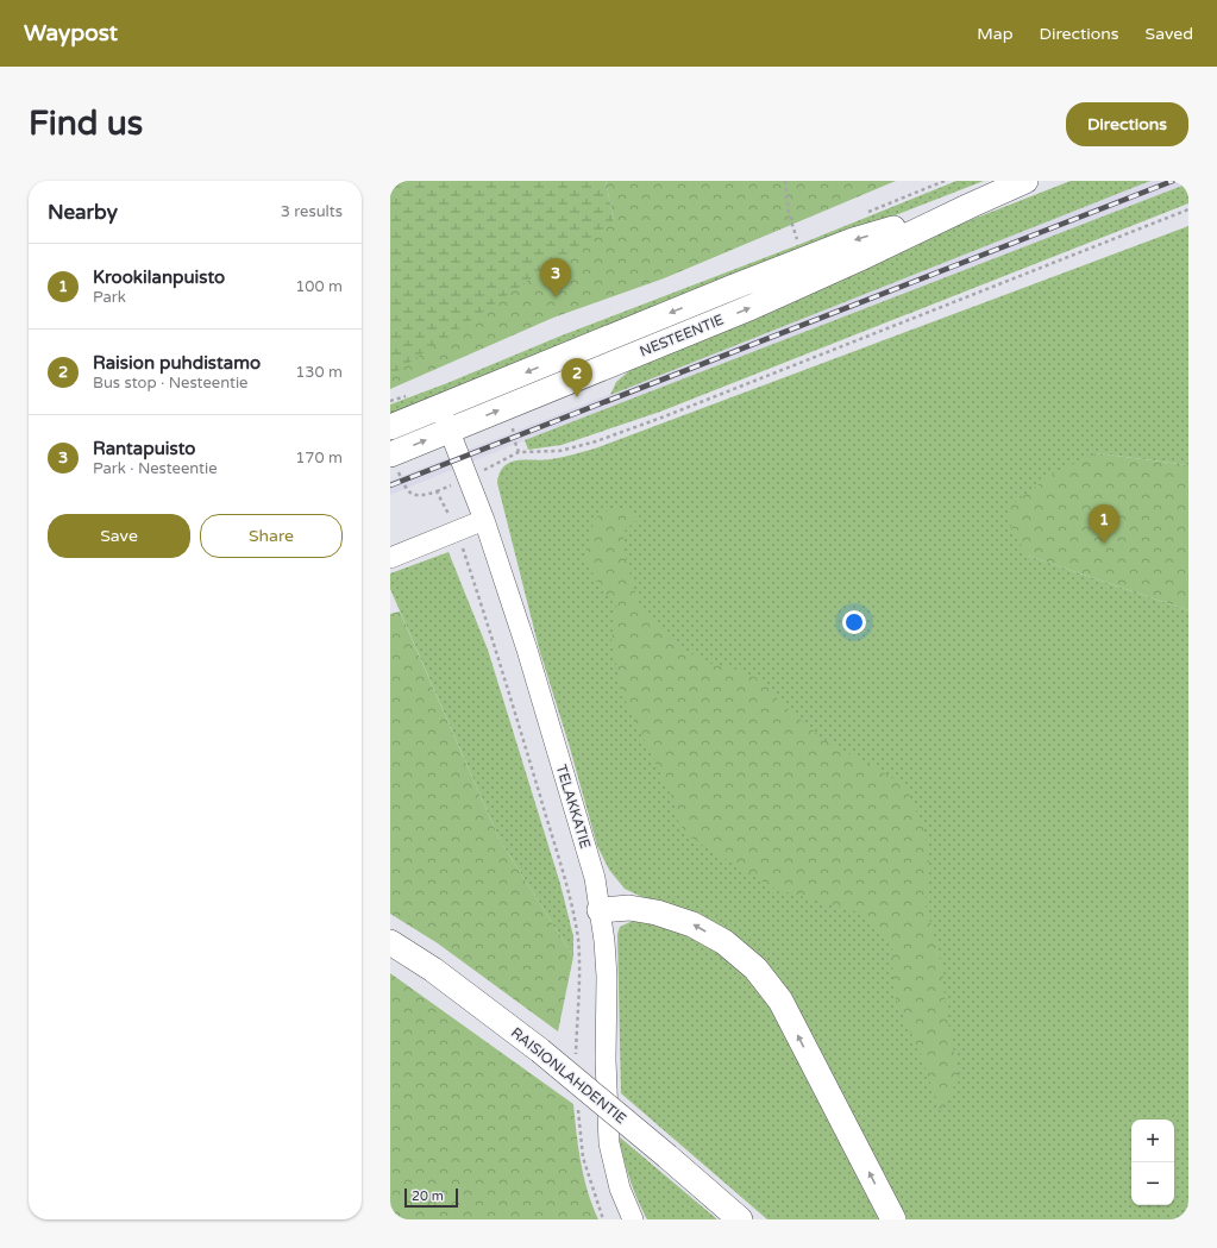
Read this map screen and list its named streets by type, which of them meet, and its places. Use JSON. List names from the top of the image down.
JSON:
{
  "streets": {
    "main road": ["NESTEENTIE", "RAISIONLAHDENTIE"],
    "street": ["TELAKKATIE"]
  },
  "crossings": [
    ["NESTEENTIE", "TELAKKATIE"]
  ],
  "scale_bar": "20 m",
  "page": {
    "header": "Waypost",
    "nav": ["Map", "Directions", "Saved"],
    "buttons": [
      "Directions",
      ["Save", "Share"]
    ],
    "title": "Find us",
    "heading": ["Nearby", "3 results"],
    "list": [
      {
        "mark": "1",
        "name": "Krookilanpuisto",
        "note": "Park",
        "value": "100 m"
      },
      {
        "mark": "2",
        "name": "Raision puhdistamo",
        "note": "Bus stop · Nesteentie",
        "value": "130 m"
      },
      {
        "mark": "3",
        "name": "Rantapuisto",
        "note": "Park · Nesteentie",
        "value": "170 m"
      }
    ],
    "pins": ["3", "2", "1"],
    "map_buttons": ["+", "−"],
    "scale": "20 m"
  }
}
